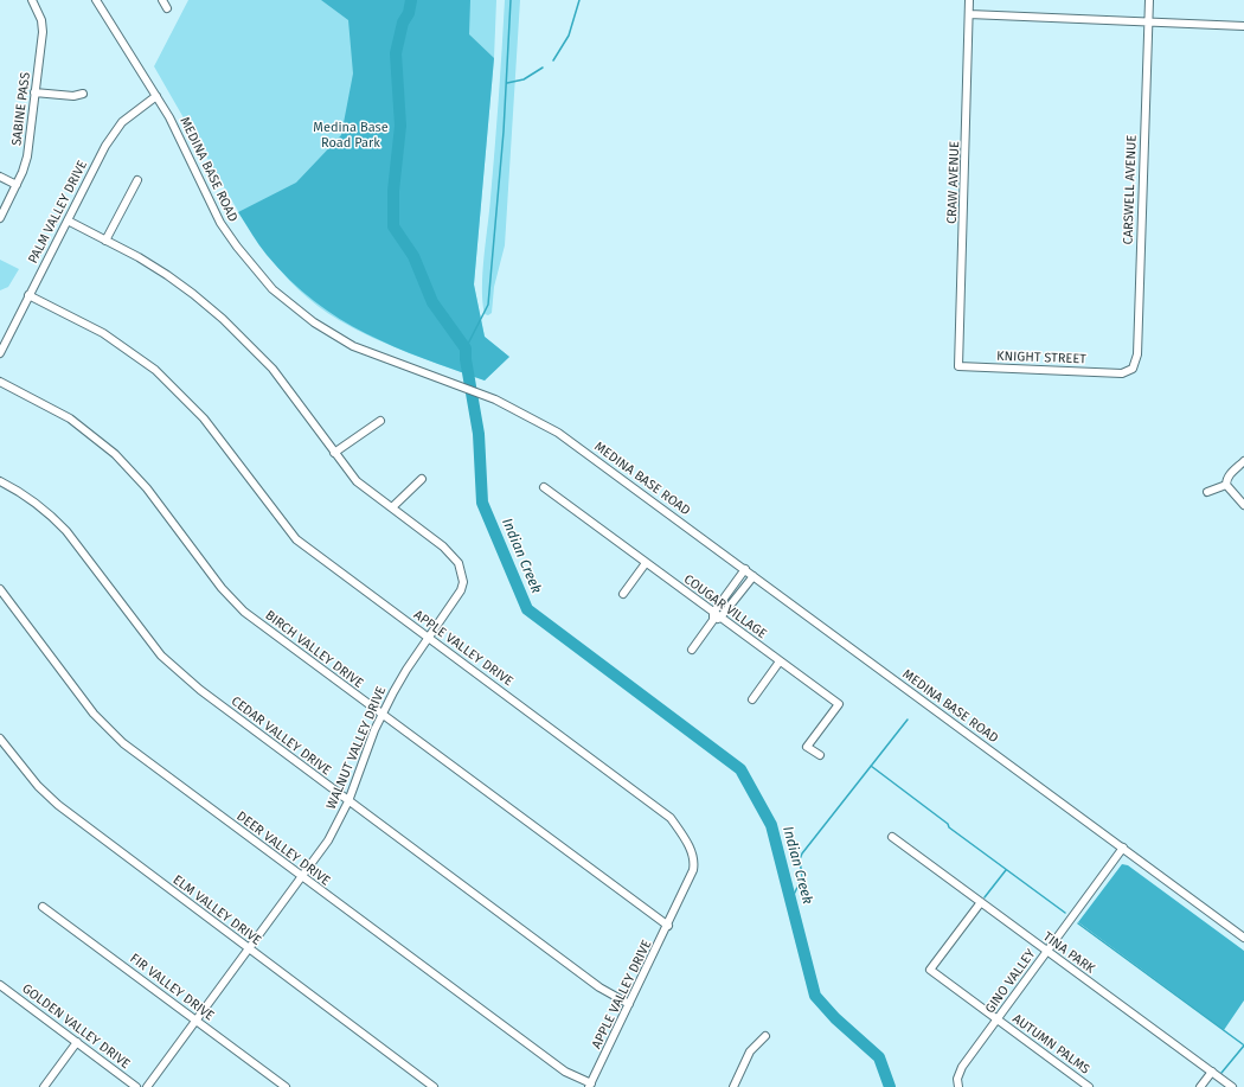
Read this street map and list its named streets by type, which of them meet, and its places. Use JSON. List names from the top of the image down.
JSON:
{
  "streets": {
    "street": [
      "SABINE PASS",
      "MEDINA BASE ROAD",
      "CRAW AVENUE",
      "CARSWELL AVENUE",
      "PALM VALLEY DRIVE",
      "KNIGHT STREET",
      "COUGAR VILLAGE",
      "APPLE VALLEY DRIVE",
      "BIRCH VALLEY DRIVE",
      "CEDAR VALLEY DRIVE",
      "WALNUT VALLEY DRIVE",
      "DEER VALLEY DRIVE",
      "ELM VALLEY DRIVE",
      "TINA PARK",
      "GINO VALLEY",
      "FIR VALLEY DRIVE",
      "GOLDEN VALLEY DRIVE",
      "AUTUMN PALMS"
    ]
  },
  "crossings": [
    ["MEDINA BASE ROAD", "PALM VALLEY DRIVE"],
    ["MEDINA BASE ROAD", "GINO VALLEY"],
    ["CRAW AVENUE", "KNIGHT STREET"],
    ["CARSWELL AVENUE", "KNIGHT STREET"],
    ["PALM VALLEY DRIVE", "APPLE VALLEY DRIVE"],
    ["PALM VALLEY DRIVE", "WALNUT VALLEY DRIVE"],
    ["APPLE VALLEY DRIVE", "BIRCH VALLEY DRIVE"],
    ["APPLE VALLEY DRIVE", "CEDAR VALLEY DRIVE"],
    ["APPLE VALLEY DRIVE", "WALNUT VALLEY DRIVE"],
    ["APPLE VALLEY DRIVE", "DEER VALLEY DRIVE"],
    ["BIRCH VALLEY DRIVE", "WALNUT VALLEY DRIVE"],
    ["CEDAR VALLEY DRIVE", "WALNUT VALLEY DRIVE"],
    ["WALNUT VALLEY DRIVE", "DEER VALLEY DRIVE"],
    ["WALNUT VALLEY DRIVE", "ELM VALLEY DRIVE"],
    ["WALNUT VALLEY DRIVE", "FIR VALLEY DRIVE"],
    ["TINA PARK", "GINO VALLEY"],
    ["TINA PARK", "AUTUMN PALMS"],
    ["GINO VALLEY", "AUTUMN PALMS"]
  ],
  "water": ["Indian Creek"],
  "parks": ["Medina Base Road Park"]
}
